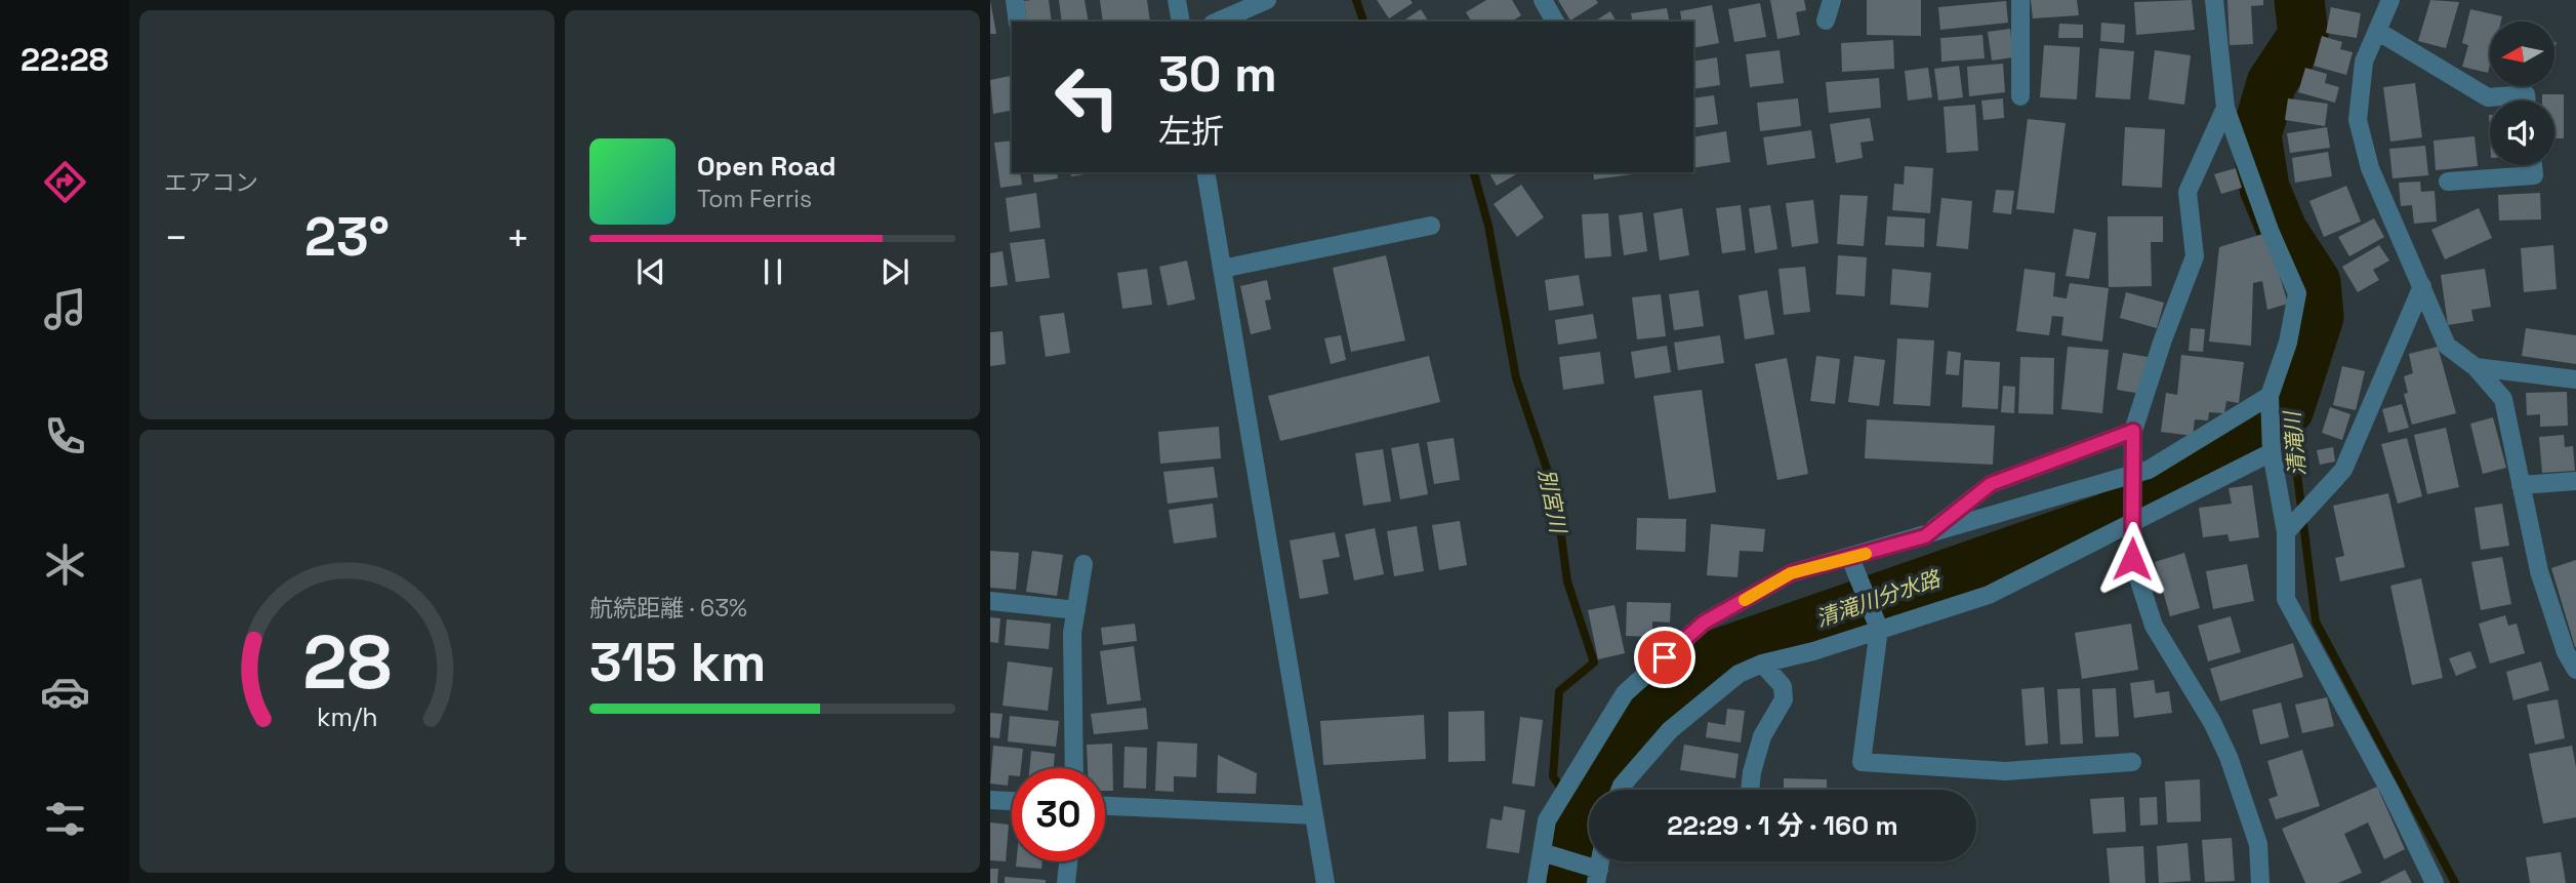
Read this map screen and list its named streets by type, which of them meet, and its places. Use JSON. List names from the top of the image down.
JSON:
{
  "water": ["清滝川", "別宮川", "清滝川分水路"],
  "north": "left",
  "page": {
    "tabs": "22:28",
    "tile": [
      "エアコン",
      ["航続距離 · 63%", "315 km"]
    ],
    "turn": ["30 m", "左折"],
    "song": ["Open Road", "Tom Ferris"],
    "heat": ["−", "23°", "+"],
    "limit": "30",
    "trip": "22:29 · 1 分 · 160 m",
    "gauge": ["28", "km/h"]
  }
}
